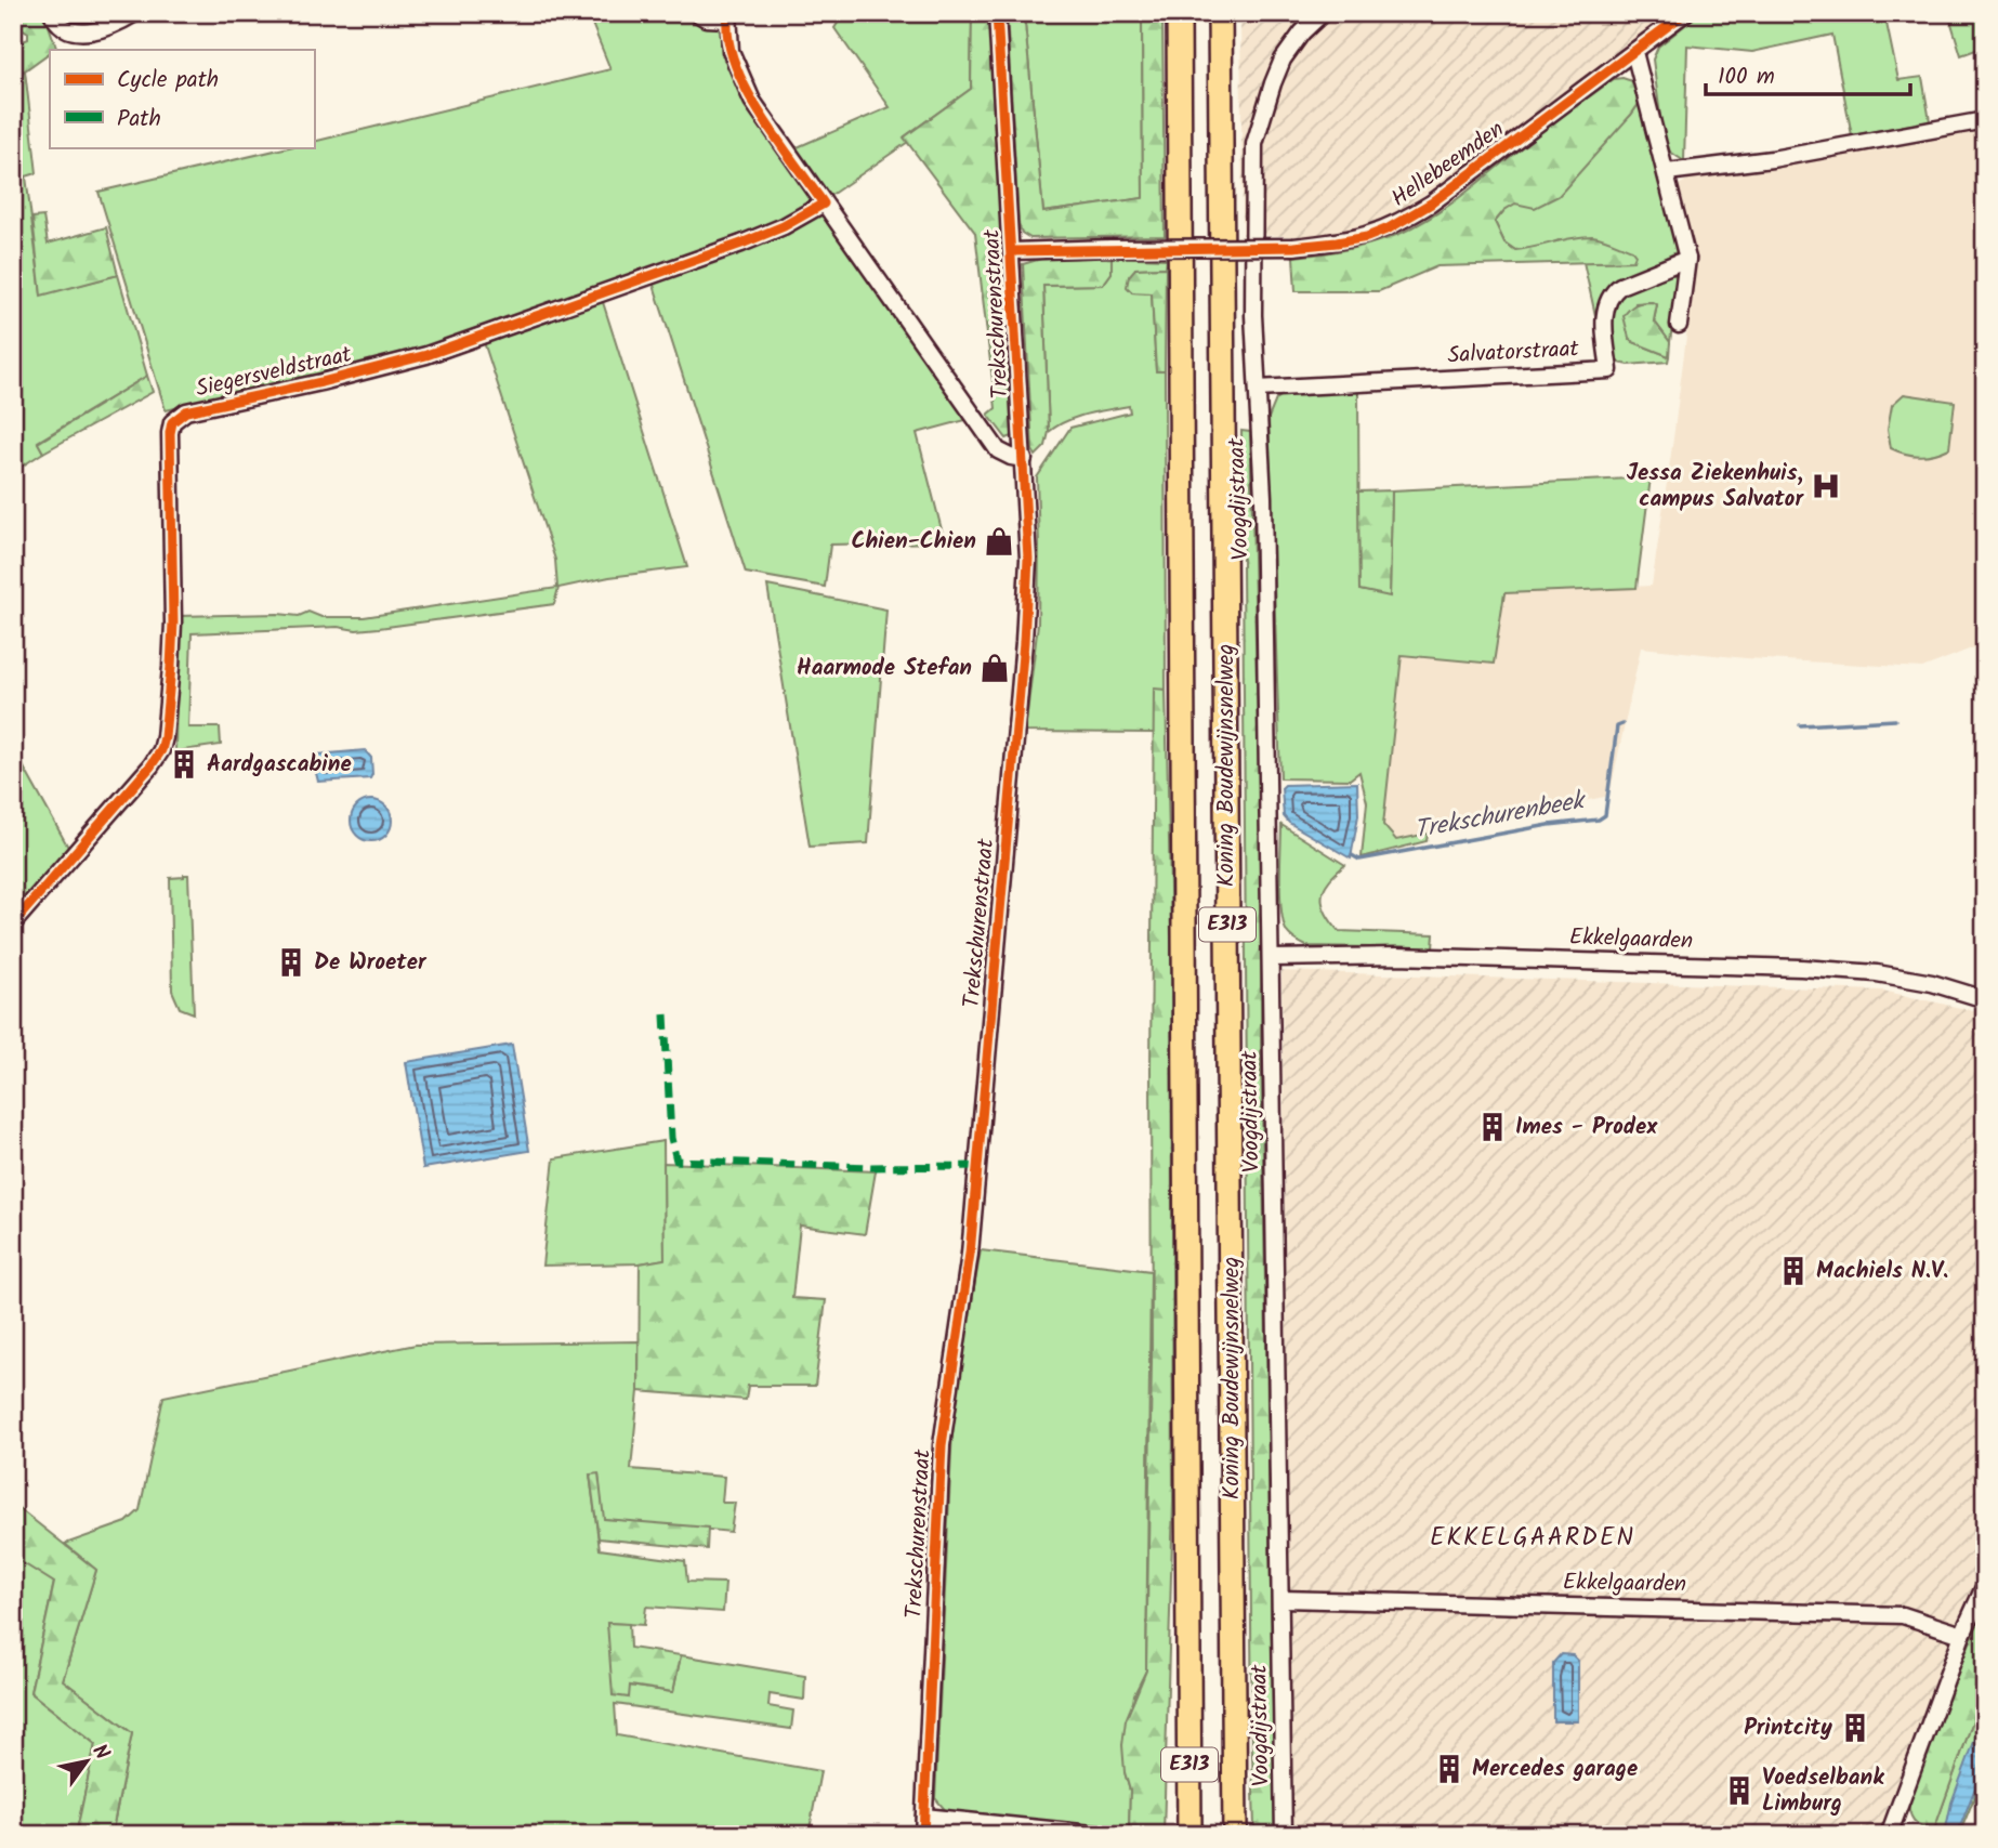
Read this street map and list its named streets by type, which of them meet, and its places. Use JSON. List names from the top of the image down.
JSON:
{
  "streets": {
    "highway": ["Koning Boudewijnsnelweg", "E313"],
    "street": [
      "Hellebeemden",
      "Trekschurenstraat",
      "Salvatorstraat",
      "Siegersveldstraat",
      "Voogdijstraat",
      "Ekkelgaarden"
    ]
  },
  "crossings": [
    ["Hellebeemden", "Trekschurenstraat"],
    ["Trekschurenstraat", "Siegersveldstraat"],
    ["Salvatorstraat", "Voogdijstraat"],
    ["Voogdijstraat", "Ekkelgaarden"]
  ],
  "districts": ["EKKELGAARDEN"],
  "water": ["Trekschurenbeek"],
  "places": {
    "hospital": ["Jessa Ziekenhuis, campus Salvator"],
    "shop": ["Chien-Chien", "Haarmode Stefan"],
    "building": [
      "Aardgascabine",
      "De Wroeter",
      "Imes - Prodex",
      "Machiels N.V.",
      "Printcity",
      "Mercedes garage",
      "Voedselbank Limburg"
    ]
  },
  "legend": ["Cycle path", "Path"],
  "scale_bar": "100 m",
  "north": "top right"
}
